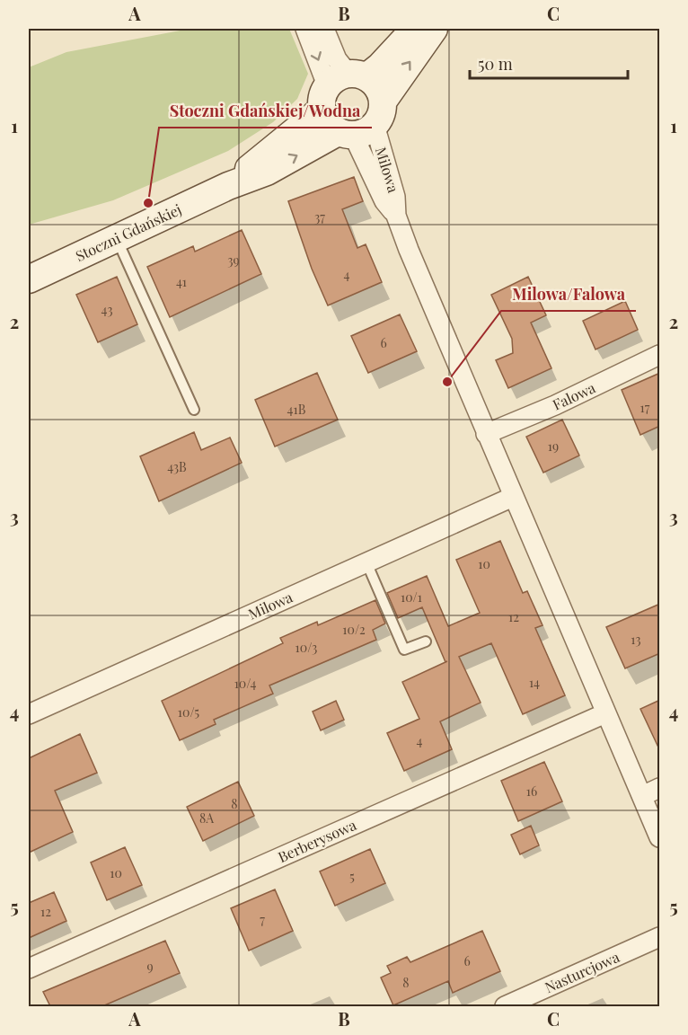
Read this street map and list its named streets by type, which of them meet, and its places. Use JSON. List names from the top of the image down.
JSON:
{
  "streets": {
    "street": [
      "Milowa",
      "Stoczni Gdańskiej",
      "Falowa",
      "Berberysowa",
      "Nasturcjowa"
    ]
  },
  "crossings": [
    ["Milowa", "Stoczni Gdańskiej"],
    ["Milowa", "Falowa"],
    ["Milowa", "Berberysowa"]
  ],
  "places": ["Stoczni Gdańskiej/Wodna", "Milowa/Falowa"],
  "house_numbers": [
    "37",
    "39",
    "4",
    "41",
    "43",
    "6",
    "17",
    "41B",
    "19",
    "43B",
    "10",
    "10/1",
    "12",
    "10/2",
    "13",
    "10/3",
    "14",
    "10/4",
    "10/5",
    "4",
    "16",
    "8",
    "8A",
    "10",
    "5",
    "12",
    "7",
    "6",
    "9",
    "8"
  ],
  "scale_bar": "50 m",
  "grid": {
    "columns": ["A", "B", "C"],
    "rows": [
      "1",
      "2",
      "3",
      "4",
      "5"
    ]
  }
}
